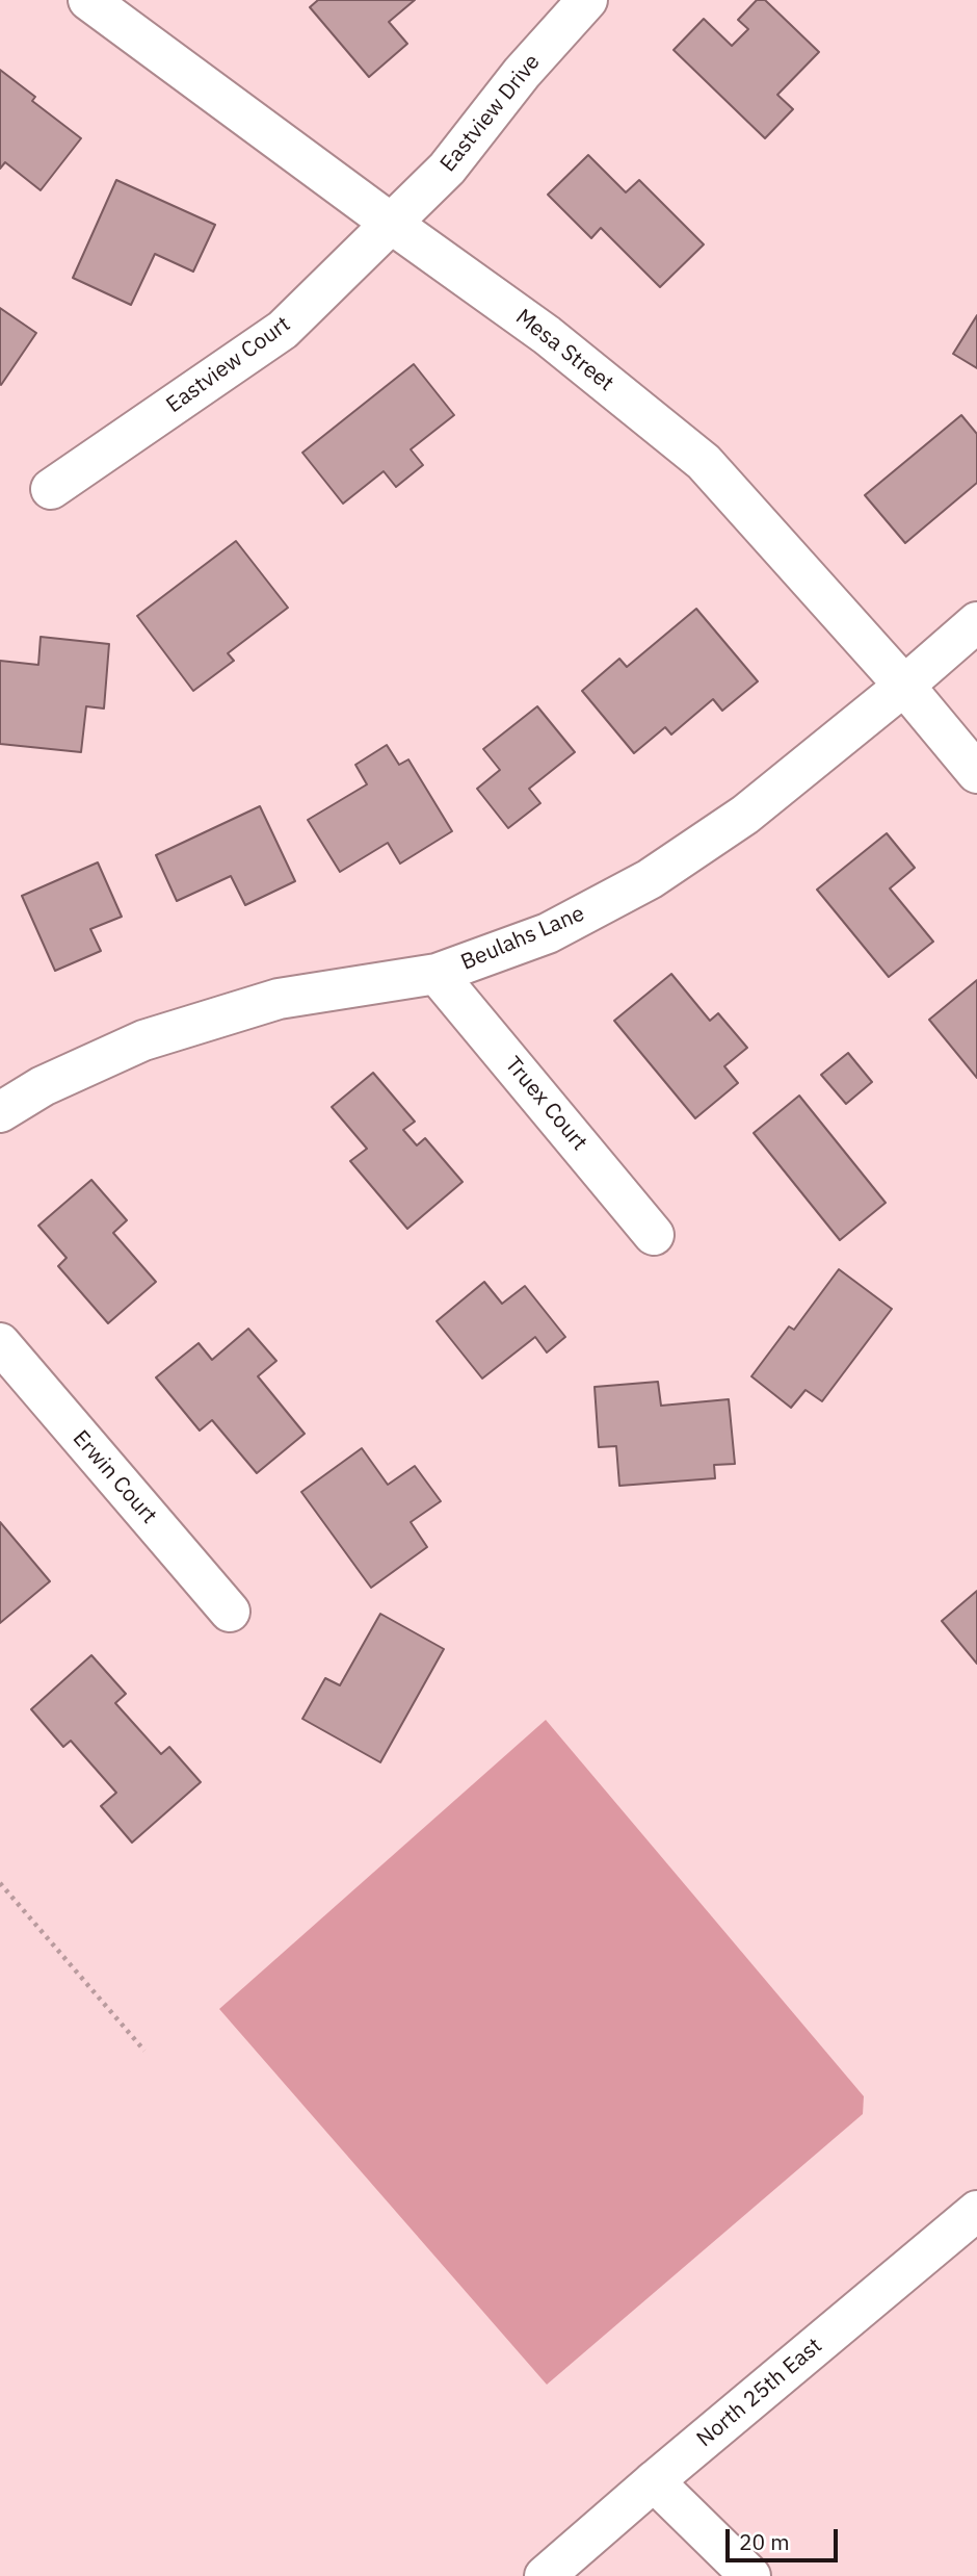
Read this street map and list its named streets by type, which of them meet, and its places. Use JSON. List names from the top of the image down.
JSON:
{
  "streets": {
    "street": [
      "Eastview Drive",
      "Mesa Street",
      "Eastview Court",
      "Beulahs Lane",
      "Truex Court",
      "Erwin Court",
      "North 25th East"
    ]
  },
  "crossings": [
    ["Eastview Drive", "Mesa Street"],
    ["Eastview Drive", "Eastview Court"],
    ["Mesa Street", "Eastview Court"],
    ["Mesa Street", "Beulahs Lane"],
    ["Beulahs Lane", "Truex Court"]
  ],
  "scale_bar": "20 m"
}
